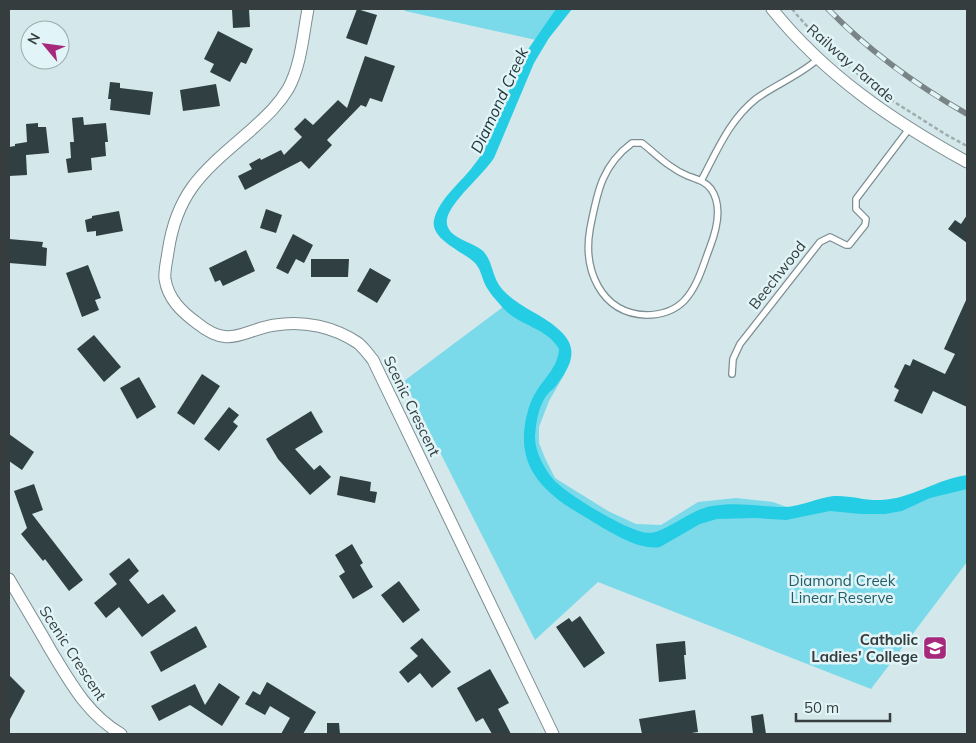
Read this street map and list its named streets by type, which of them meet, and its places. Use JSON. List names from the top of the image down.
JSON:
{
  "streets": {
    "street": ["Railway Parade", "Scenic Crescent"],
    "lane": ["Beechwood"]
  },
  "crossings": [
    ["Railway Parade", "Beechwood"]
  ],
  "water": ["Diamond Creek"],
  "parks": ["Diamond Creek Linear Reserve"],
  "places": {
    "school or university": ["Catholic Ladies' College"]
  },
  "scale_bar": "50 m",
  "north": "top left"
}
